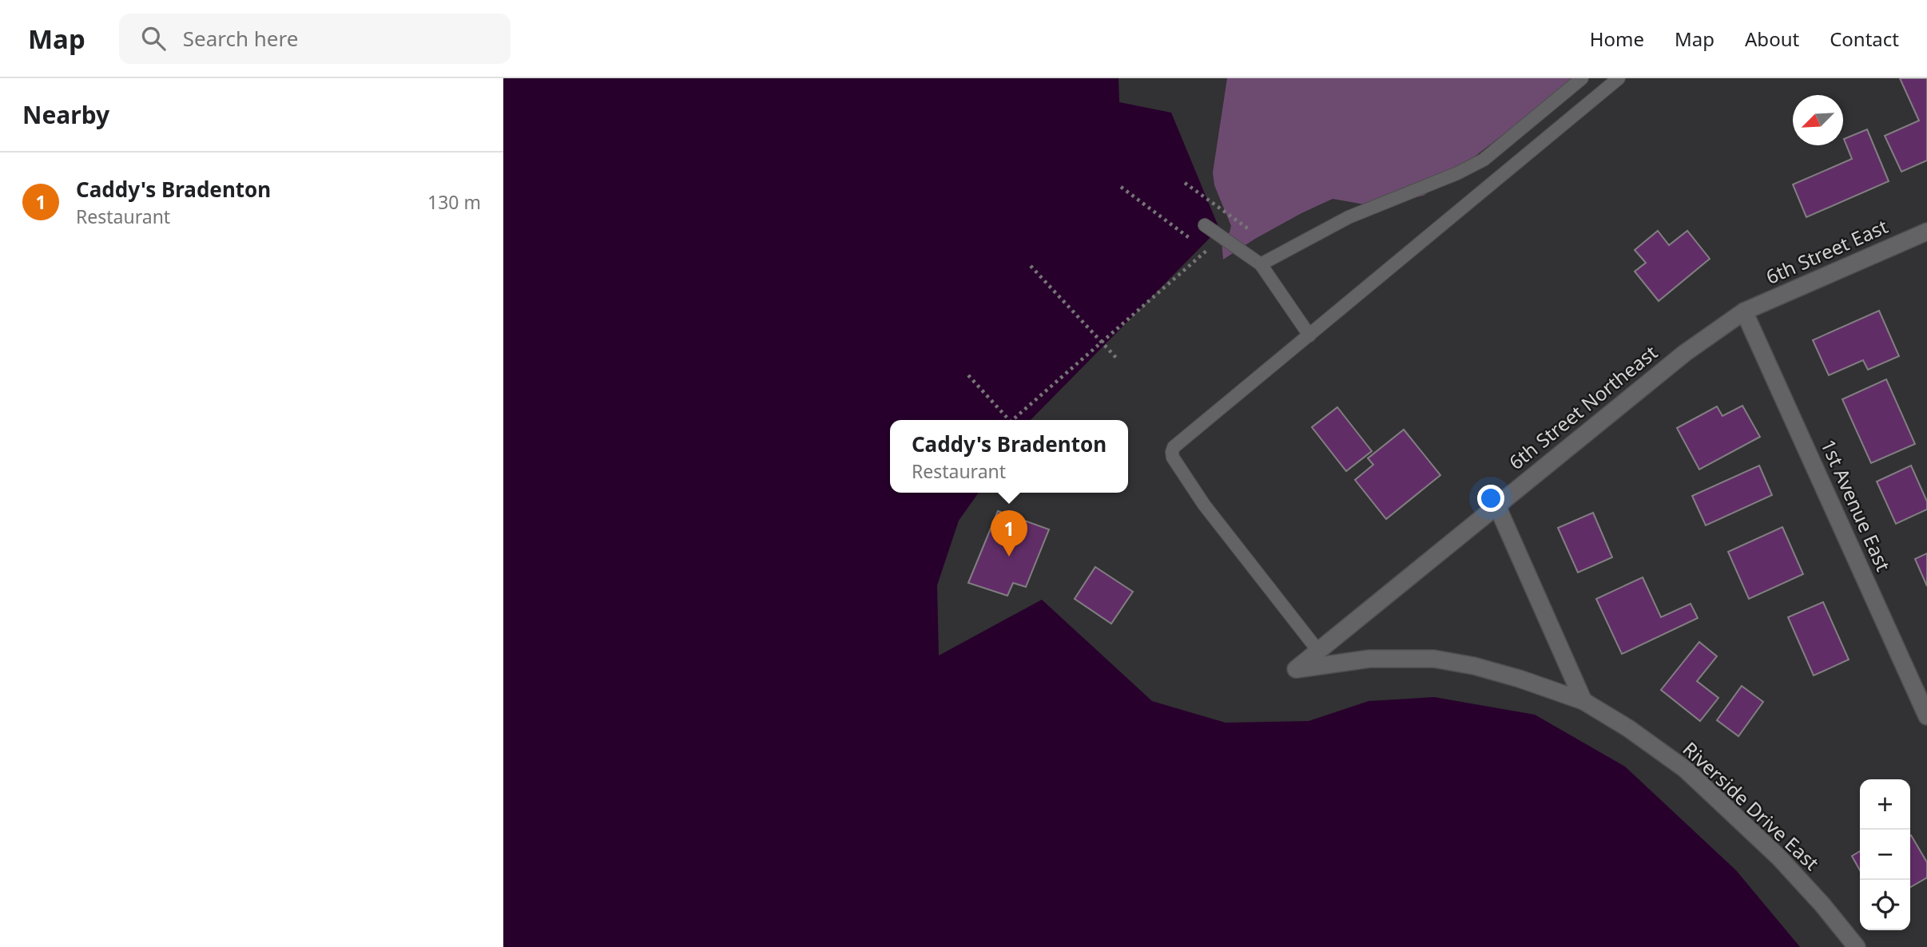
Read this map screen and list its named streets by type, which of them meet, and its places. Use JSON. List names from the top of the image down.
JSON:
{
  "streets": {
    "street": [
      "6th Street East",
      "6th Street Northeast",
      "1st Avenue East",
      "Riverside Drive East"
    ]
  },
  "crossings": [
    ["6th Street East", "6th Street Northeast"],
    ["6th Street East", "1st Avenue East"],
    ["6th Street Northeast", "1st Avenue East"],
    ["6th Street Northeast", "Riverside Drive East"]
  ],
  "north": "bottom left",
  "page": {
    "header": "Map",
    "search": "Search here",
    "nav": [
      "Home",
      "Map",
      "About",
      "Contact"
    ],
    "heading": "Nearby",
    "list": [
      {
        "mark": "1",
        "name": "Caddy's Bradenton",
        "note": "Restaurant",
        "value": "130 m"
      }
    ],
    "popup": ["Caddy's Bradenton", "Restaurant"],
    "pins": "1",
    "map_buttons": ["+", "−"]
  }
}
